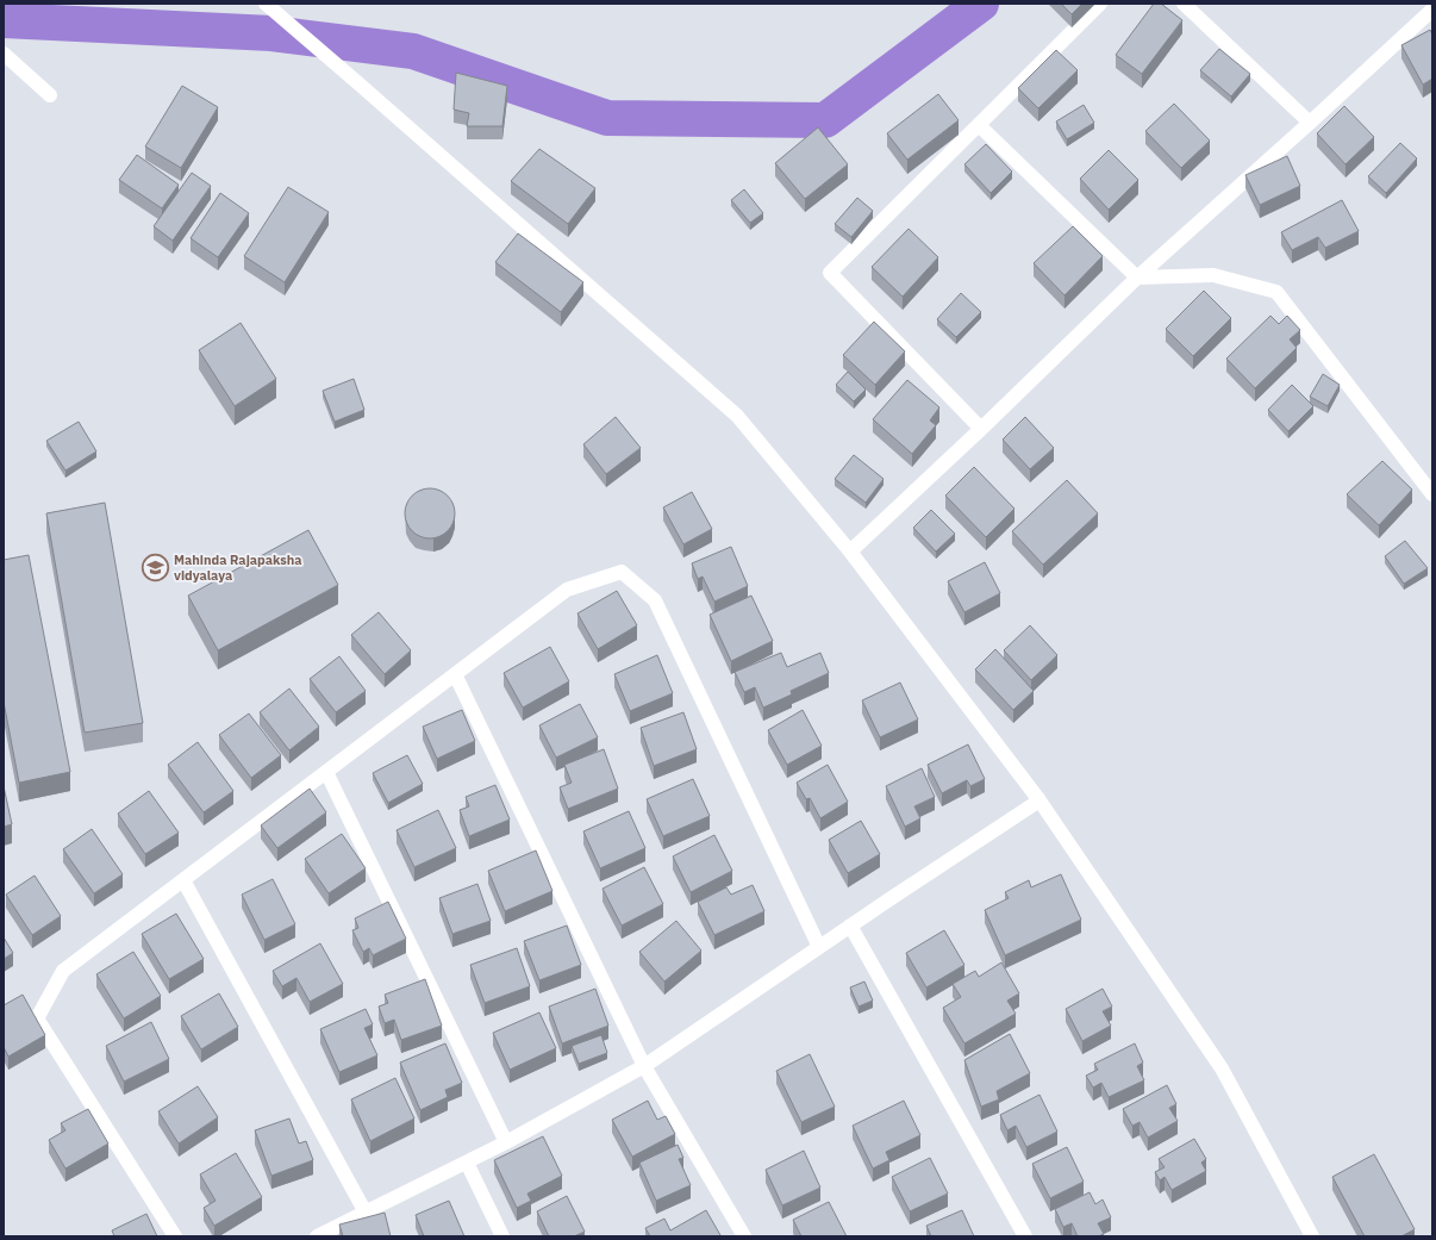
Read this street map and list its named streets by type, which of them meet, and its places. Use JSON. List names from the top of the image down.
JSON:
{
  "places": {
    "school or university": ["Mahinda Rajapaksha vidyalaya"]
  }
}
